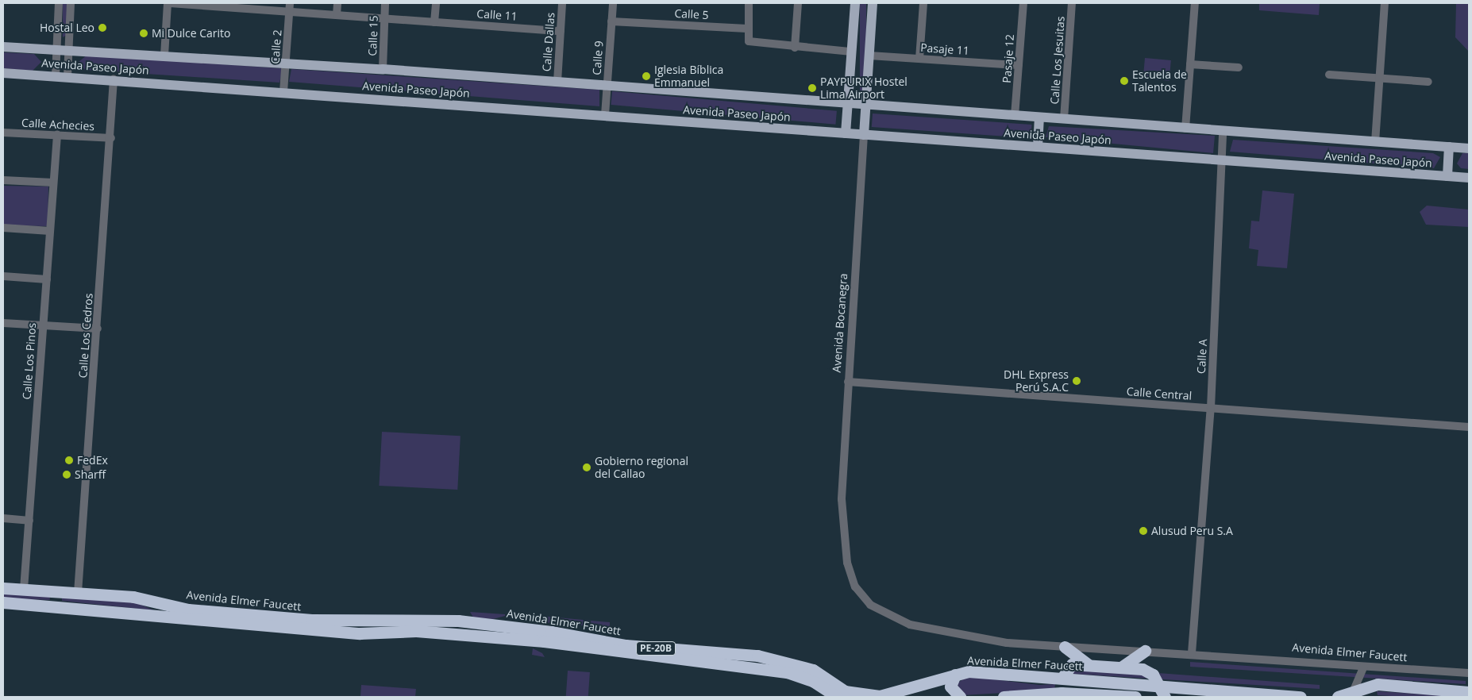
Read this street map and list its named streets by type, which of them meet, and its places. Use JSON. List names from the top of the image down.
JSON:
{
  "streets": {
    "highway": ["Avenida Elmer Faucett", "PE-20B"],
    "main road": ["Avenida Paseo Japón", "Avenida Bocanegra"],
    "street": [
      "Calle 5",
      "Calle 11",
      "Calle 15",
      "Calle Dallas",
      "Calle 2",
      "Pasaje 11",
      "Calle 9",
      "Pasaje 12",
      "Calle Los Jesuitas",
      "Calle Achecies",
      "Calle Los Cedros",
      "Calle A",
      "Calle Los Pinos",
      "Calle Central"
    ]
  },
  "crossings": [
    ["Calle 5", "Calle 9"],
    ["Calle 11", "Calle 15"],
    ["Calle 11", "Calle Dallas"],
    ["Calle 11", "Calle 2"],
    ["Calle 15", "Avenida Paseo Japón"],
    ["Calle Dallas", "Avenida Paseo Japón"],
    ["Calle 2", "Avenida Paseo Japón"],
    ["Pasaje 11", "Pasaje 12"],
    ["Pasaje 11", "Avenida Bocanegra"],
    ["Calle 9", "Avenida Paseo Japón"],
    ["Pasaje 12", "Avenida Paseo Japón"],
    ["Calle Los Jesuitas", "Avenida Paseo Japón"],
    ["Avenida Paseo Japón", "Avenida Bocanegra"],
    ["Avenida Paseo Japón", "Calle Los Cedros"],
    ["Avenida Paseo Japón", "Calle A"],
    ["Calle Achecies", "Calle Los Cedros"],
    ["Calle Achecies", "Calle Los Pinos"],
    ["Avenida Bocanegra", "Calle Central"],
    ["Avenida Bocanegra", "Avenida Elmer Faucett"],
    ["Calle Los Cedros", "Avenida Elmer Faucett"],
    ["Calle A", "Calle Central"],
    ["Calle A", "Avenida Elmer Faucett"],
    ["Calle Los Pinos", "Avenida Elmer Faucett"]
  ],
  "places": [
    "Hostal Leo",
    "Mi Dulce Carito",
    "Iglesia Bíblica Emmanuel",
    "Escuela de Talentos",
    "PAYPURIX Hostel Lima Airport",
    "DHL Express Perú S.A.C",
    "FedEx",
    "Gobierno regional del Callao",
    "Sharff",
    "Alusud Peru S.A"
  ]
}
